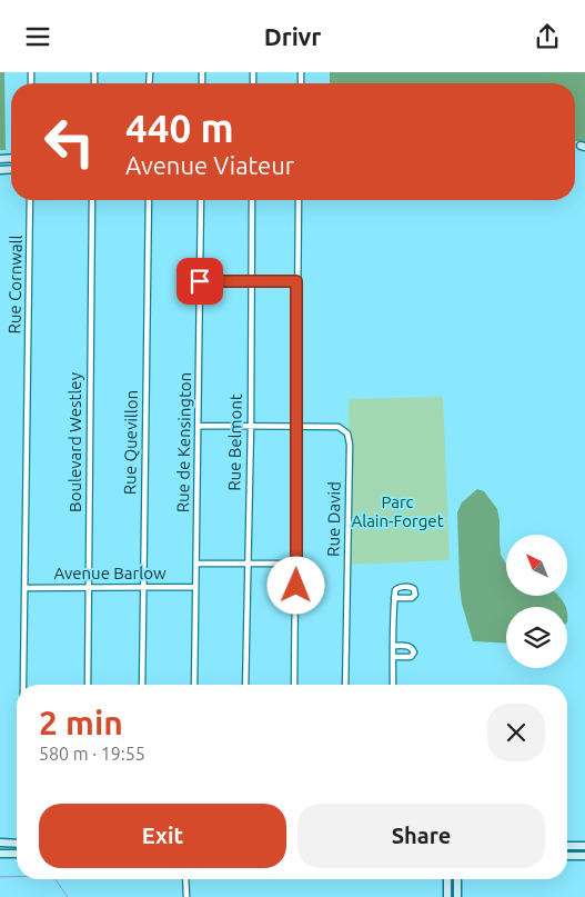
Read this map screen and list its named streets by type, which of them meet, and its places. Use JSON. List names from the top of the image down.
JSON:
{
  "streets": {
    "street": [
      "Rue Cornwall",
      "Boulevard Westley",
      "Rue Quevillon",
      "Rue de Kensington",
      "Rue Belmont",
      "Rue David",
      "Avenue Barlow"
    ]
  },
  "crossings": [
    ["Rue Cornwall", "Avenue Barlow"],
    ["Boulevard Westley", "Avenue Barlow"],
    ["Rue Quevillon", "Avenue Barlow"],
    ["Rue de Kensington", "Avenue Barlow"]
  ],
  "parks": ["Parc Alain-Forget"],
  "north": "top left",
  "page": {
    "header": "Drivr",
    "turn": ["440 m", "Avenue Viateur"],
    "heading": ["2 min", "580 m · 19:55"],
    "buttons": ["Exit", "Share"]
  }
}
